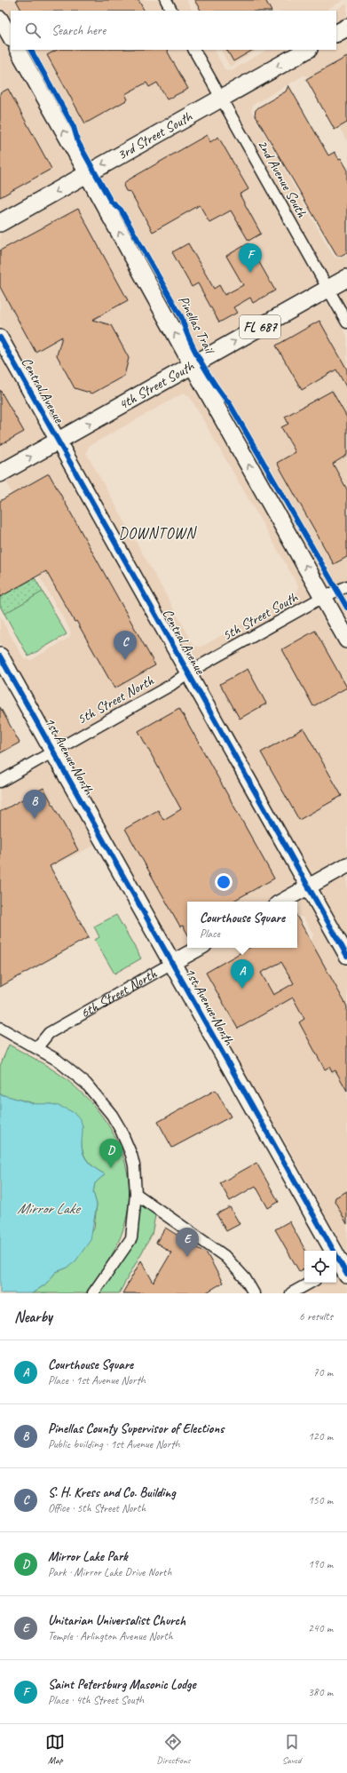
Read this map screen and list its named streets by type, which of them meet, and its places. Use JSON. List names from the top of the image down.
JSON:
{
  "streets": {
    "main road": [
      "3rd Street South",
      "FL 687",
      "4th Street South",
      "1st Avenue North"
    ],
    "street": [
      "2nd Avenue South",
      "Central Avenue",
      "5th Street South",
      "5th Street North",
      "6th Street North"
    ],
    "cycle path": ["Pinellas Trail"]
  },
  "crossings": [
    ["3rd Street South", "2nd Avenue South"],
    ["2nd Avenue South", "4th Street South"],
    ["FL 687", "4th Street South"],
    ["FL 687", "Central Avenue"],
    ["4th Street South", "Central Avenue"],
    ["Central Avenue", "5th Street South"],
    ["Central Avenue", "5th Street North"],
    ["5th Street South", "5th Street North"],
    ["5th Street North", "1st Avenue North"],
    ["1st Avenue North", "6th Street North"]
  ],
  "one_way": ["3rd Street South", "4th Street South"],
  "districts": ["DOWNTOWN"],
  "water": ["Mirror Lake"],
  "page": {
    "search": "Search here",
    "pins": [
      "F",
      "C",
      "B",
      "A",
      "D",
      "E"
    ],
    "popup": ["Courthouse Square", "Place"],
    "heading": ["Nearby", "6 results"],
    "list": [
      {
        "mark": "A",
        "name": "Courthouse Square",
        "note": "Place · 1st Avenue North",
        "value": "70 m"
      },
      {
        "mark": "B",
        "name": "Pinellas County Supervisor of Elections",
        "note": "Public building · 1st Avenue North",
        "value": "120 m"
      },
      {
        "mark": "C",
        "name": "S. H. Kress and Co. Building",
        "note": "Office · 5th Street North",
        "value": "150 m"
      },
      {
        "mark": "D",
        "name": "Mirror Lake Park",
        "note": "Park · Mirror Lake Drive North",
        "value": "190 m"
      },
      {
        "mark": "E",
        "name": "Unitarian Universalist Church",
        "note": "Temple · Arlington Avenue North",
        "value": "240 m"
      },
      {
        "mark": "F",
        "name": "Saint Petersburg Masonic Lodge",
        "note": "Place · 4th Street South",
        "value": "380 m"
      }
    ],
    "nav": ["Map", "Directions", "Saved"]
  }
}
